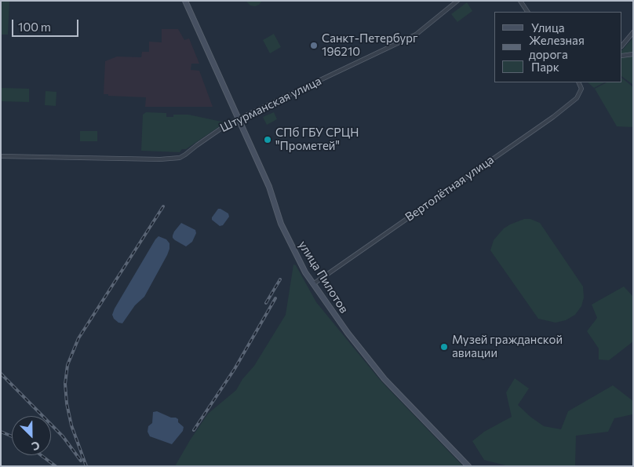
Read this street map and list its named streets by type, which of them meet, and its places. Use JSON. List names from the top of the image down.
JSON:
{
  "streets": {
    "street": ["Штурманская улица", "Вертолётная улица", "улица Пилотов"]
  },
  "crossings": [
    ["Штурманская улица", "улица Пилотов"],
    ["Вертолётная улица", "улица Пилотов"]
  ],
  "places": ["Санкт-Петербург 196210", "СПб ГБУ СРЦН \"Прометей\"", "Музей гражданской авиации"],
  "legend": ["Улица", "Железная дорога", "Парк"],
  "scale_bar": "100 m",
  "north": "bottom right"
}
